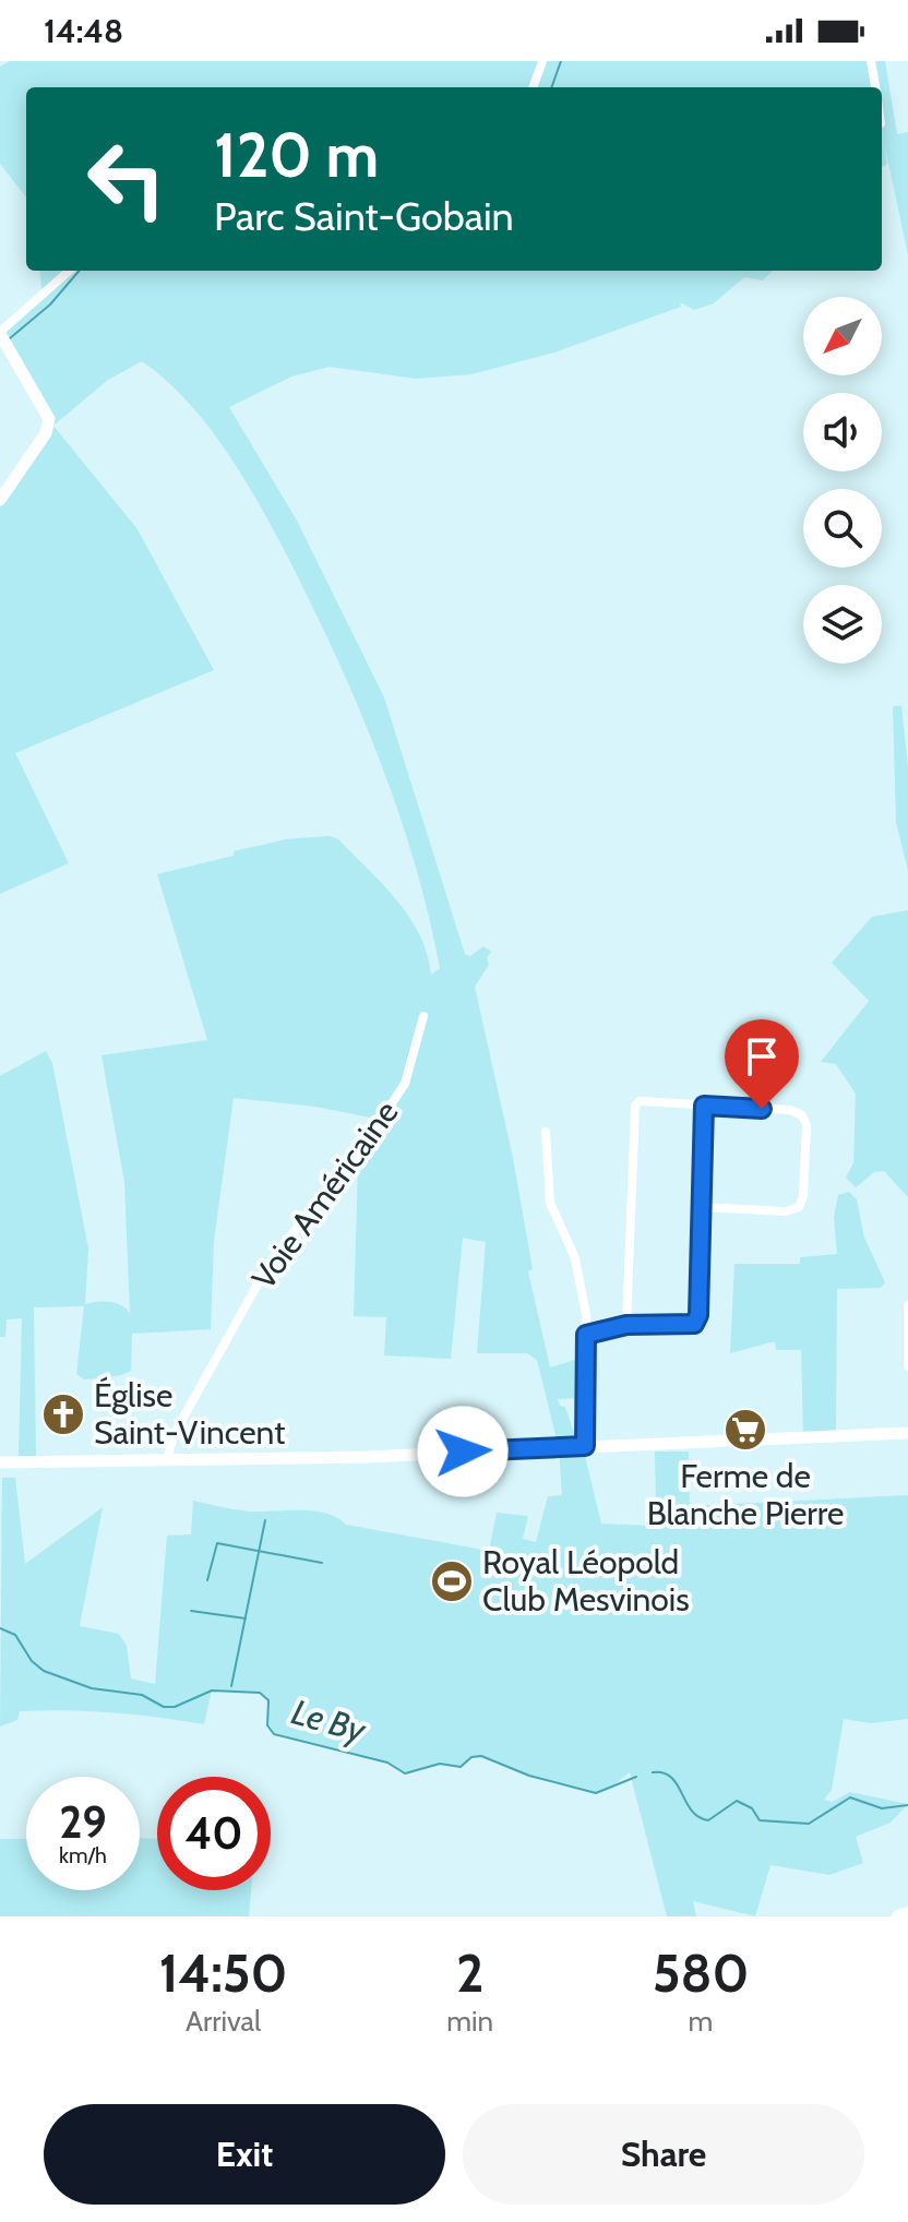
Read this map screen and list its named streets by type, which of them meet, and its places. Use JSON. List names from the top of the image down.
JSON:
{
  "streets": {
    "street": ["Voie Américaine"]
  },
  "water": ["Le By"],
  "places": {
    "church": ["Église Saint-Vincent"],
    "supermarket": ["Ferme de Blanche Pierre"],
    "sports": ["Royal Léopold Club Mesvinois"]
  },
  "north": "bottom left",
  "page": {
    "status": "14:48",
    "turn": ["120 m", "Parc Saint-Gobain"],
    "speed": "29 km/h",
    "limit": "40",
    "eta": [
      "14:50",
      "Arrival",
      "2",
      "min",
      "580",
      "m"
    ],
    "buttons": ["Exit", "Share"]
  }
}
